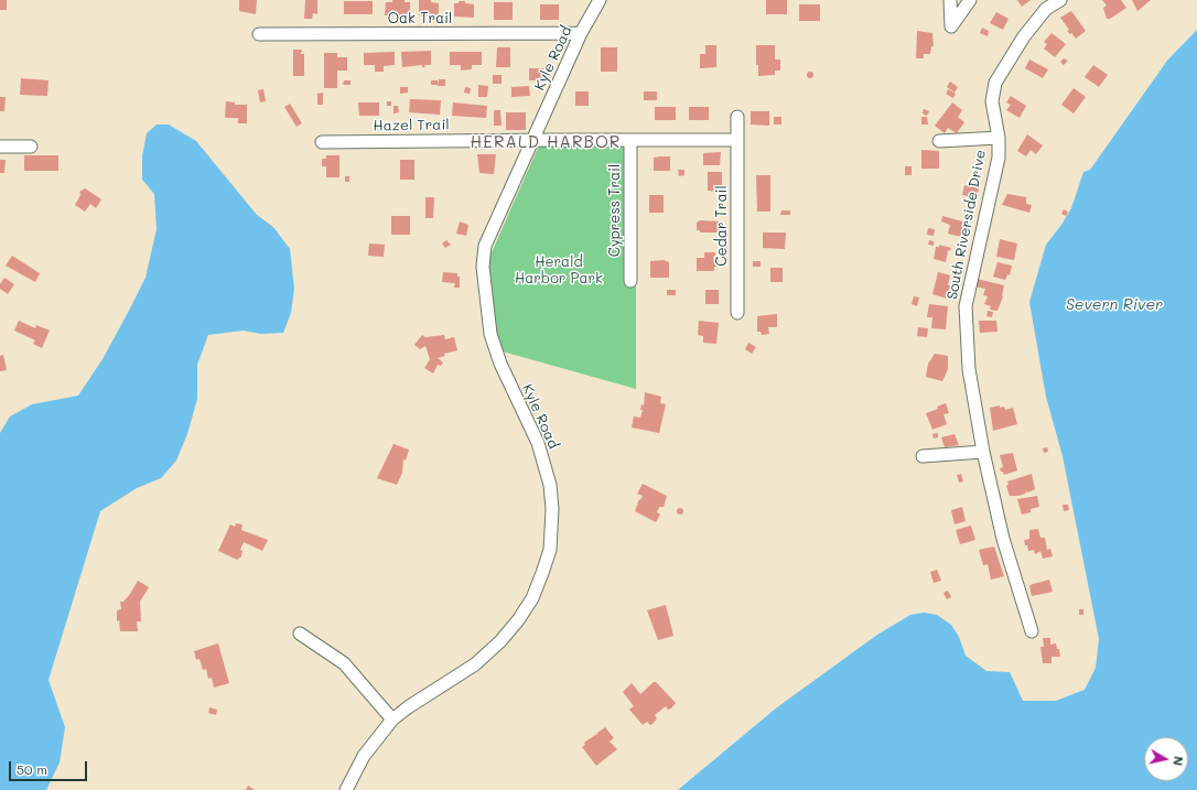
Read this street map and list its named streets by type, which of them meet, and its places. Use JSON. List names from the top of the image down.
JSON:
{
  "streets": {
    "street": [
      "Oak Trail",
      "Kyle Road",
      "Hazel Trail",
      "Cypress Trail",
      "South Riverside Drive",
      "Cedar Trail"
    ]
  },
  "crossings": [
    ["Oak Trail", "Kyle Road"],
    ["Kyle Road", "Hazel Trail"],
    ["Hazel Trail", "Cypress Trail"],
    ["Hazel Trail", "Cedar Trail"]
  ],
  "districts": ["HERALD HARBOR"],
  "water": ["Severn River"],
  "parks": ["Herald Harbor Park"],
  "scale_bar": "50 m",
  "north": "right"
}
